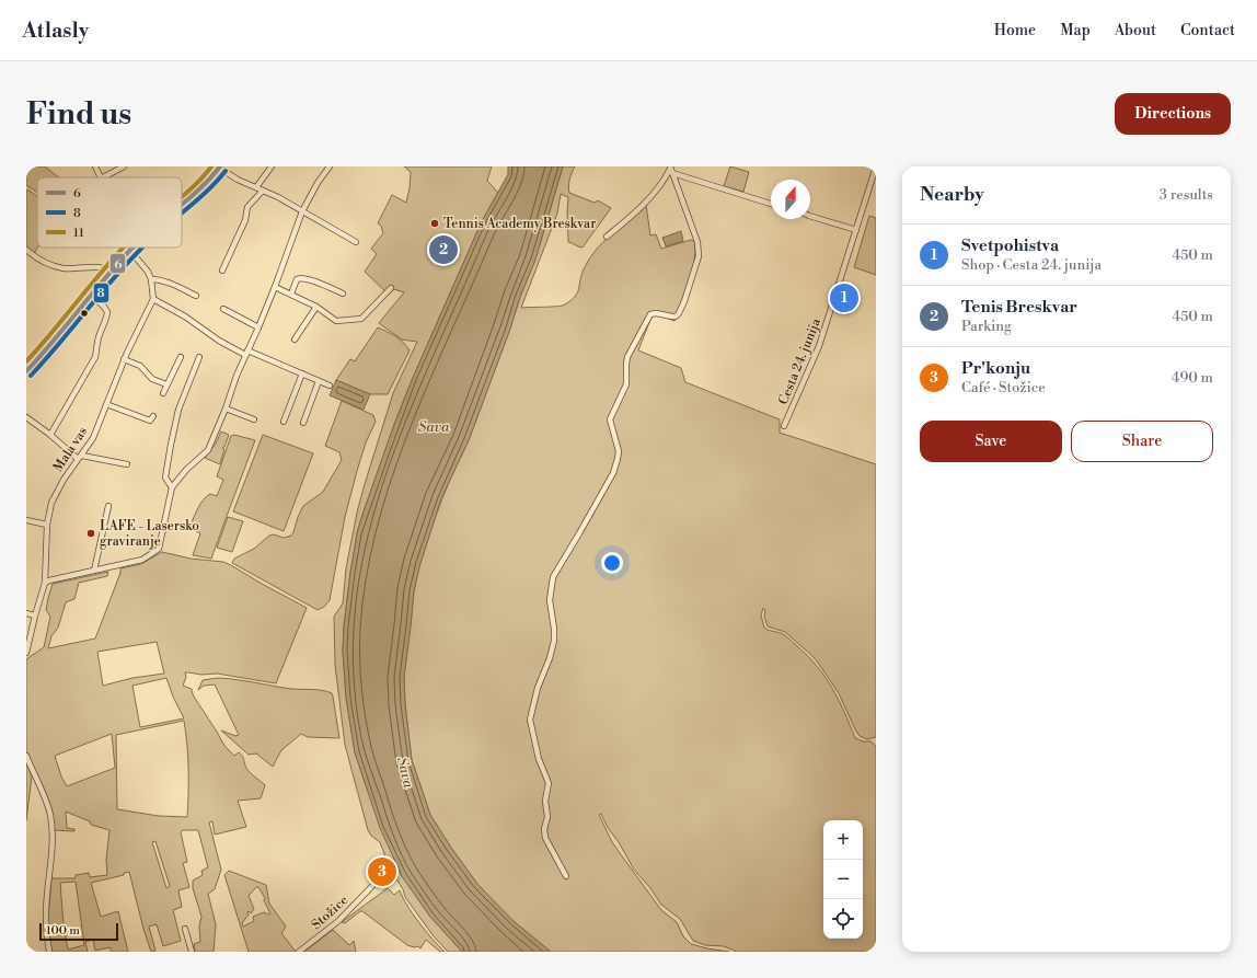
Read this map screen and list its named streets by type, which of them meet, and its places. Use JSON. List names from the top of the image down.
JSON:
{
  "streets": {
    "street": ["Cesta 24. junija", "Mala vas", "Stožice"]
  },
  "water": ["Sava"],
  "places": ["Tennis Academy Breskvar", "LAFE - Lasersko graviranje"],
  "lines": ["transit line 6", "transit line 11", "transit line 8"],
  "legend": ["6", "8", "11"],
  "scale_bar": "100 m",
  "north": "top",
  "page": {
    "header": "Atlasly",
    "nav": [
      "Home",
      "Map",
      "About",
      "Contact"
    ],
    "buttons": [
      "Directions",
      ["Save", "Share"]
    ],
    "title": "Find us",
    "heading": ["Nearby", "3 results"],
    "list": [
      {
        "mark": "1",
        "name": "Svetpohistva",
        "note": "Shop · Cesta 24. junija",
        "value": "450 m"
      },
      {
        "mark": "2",
        "name": "Tenis Breskvar",
        "note": "Parking",
        "value": "450 m"
      },
      {
        "mark": "3",
        "name": "Pr'konju",
        "note": "Café · Stožice",
        "value": "490 m"
      }
    ],
    "pins": ["2", "1", "3"],
    "map_buttons": ["+", "−"],
    "scale": "100 m"
  }
}
